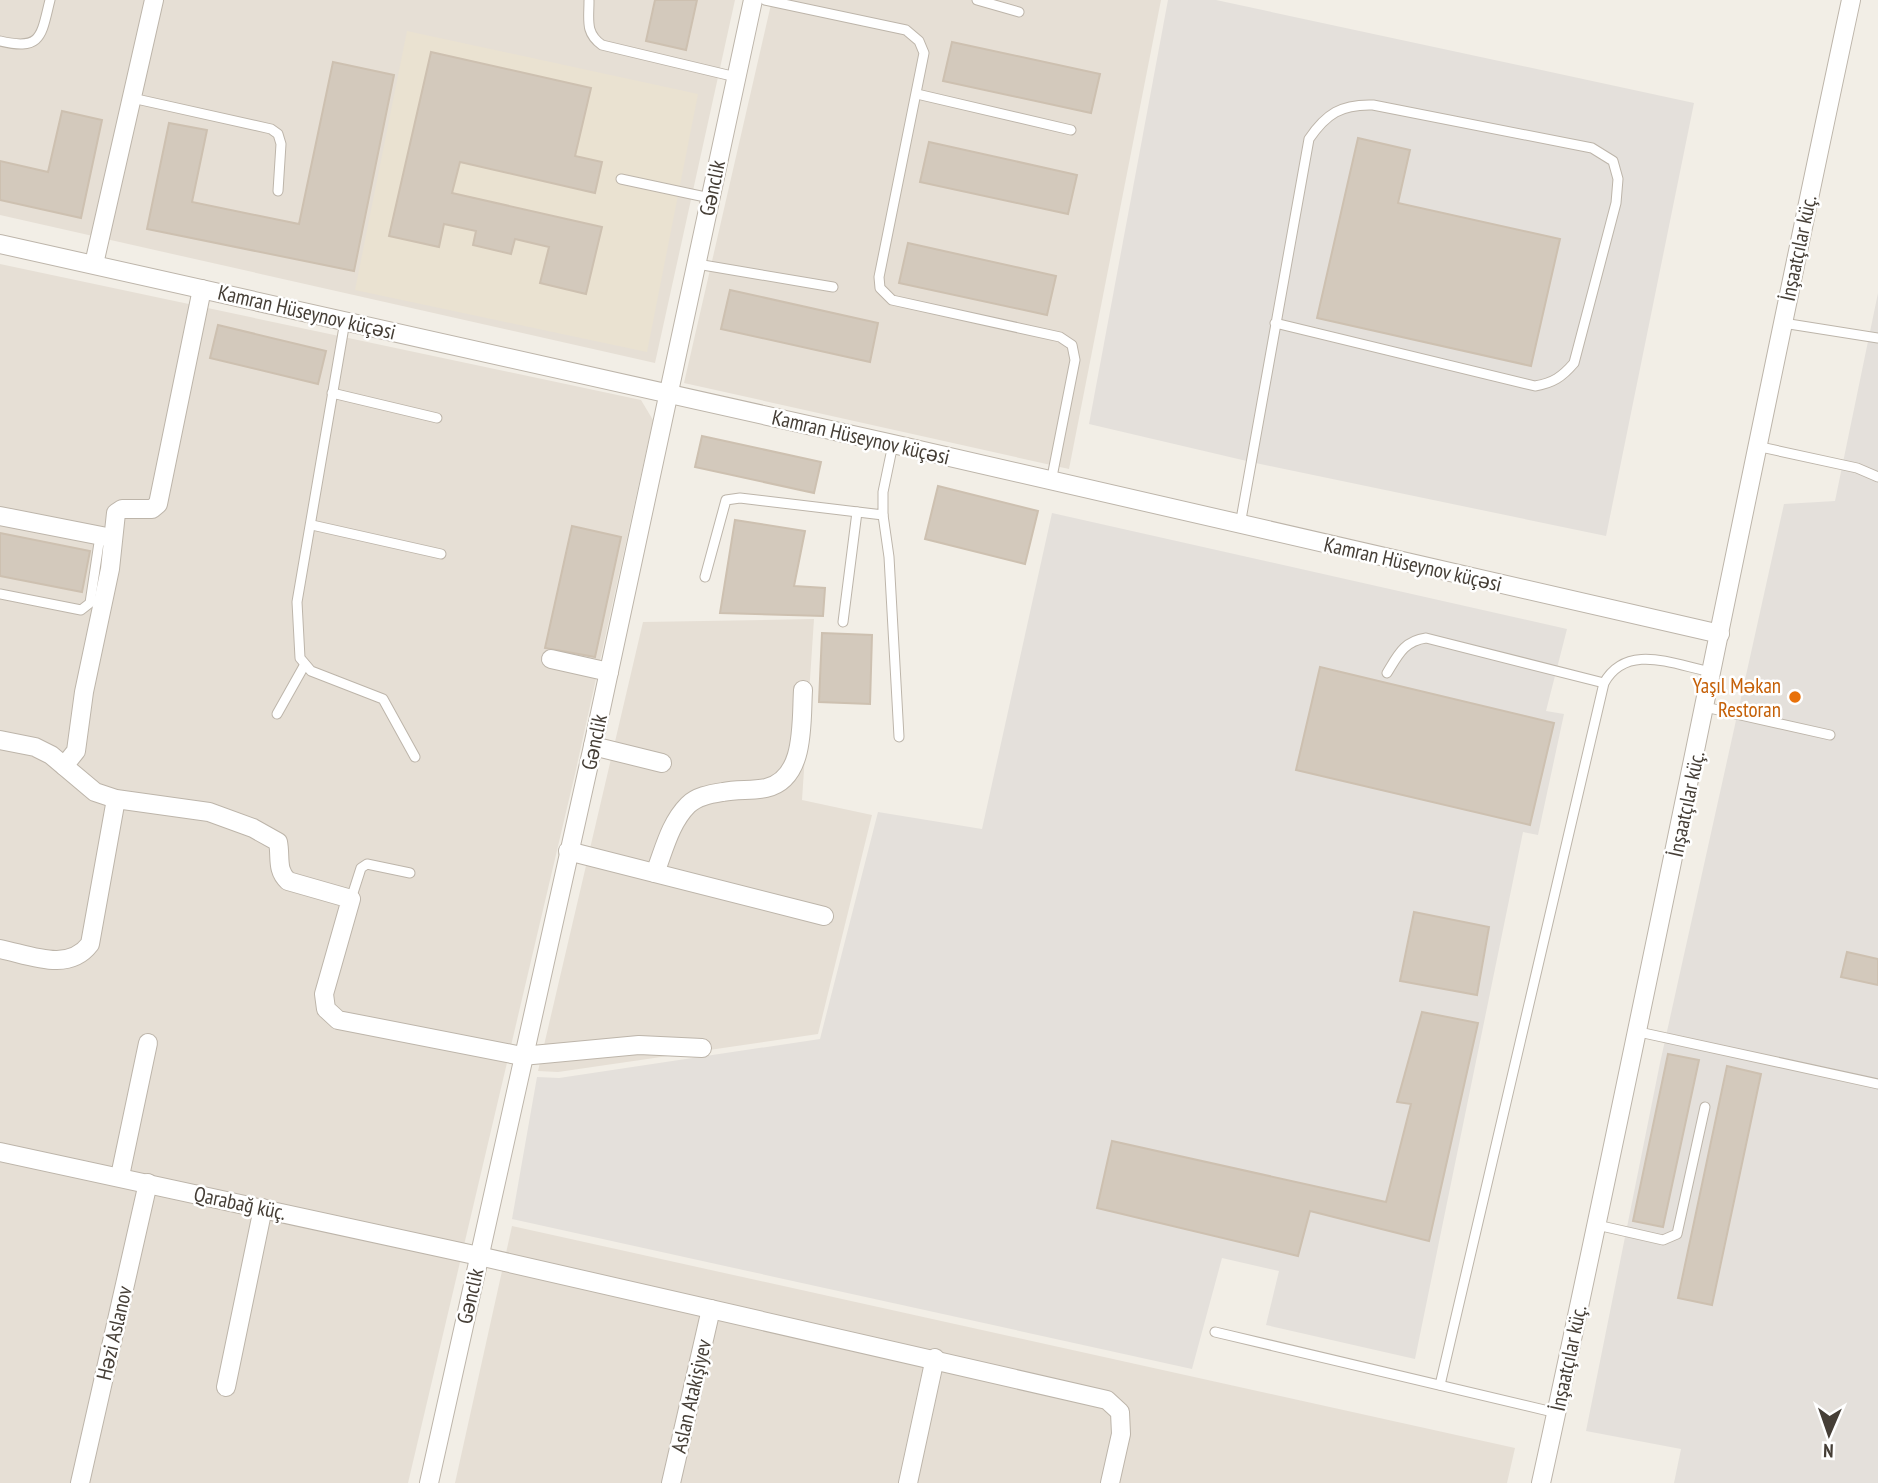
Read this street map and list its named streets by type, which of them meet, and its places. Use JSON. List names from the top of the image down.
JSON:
{
  "streets": {
    "street": [
      "Gənclik",
      "İnşaatçılar küç.",
      "Kamran Hüseynov küçəsi",
      "Qarabağ küç.",
      "Həzi Aslanov",
      "Aslan Atakişiyev"
    ]
  },
  "crossings": [
    ["Gənclik", "Kamran Hüseynov küçəsi"],
    ["Gənclik", "Qarabağ küç."],
    ["İnşaatçılar küç.", "Kamran Hüseynov küçəsi"],
    ["Qarabağ küç.", "Həzi Aslanov"],
    ["Qarabağ küç.", "Aslan Atakişiyev"]
  ],
  "places": ["Yaşıl Məkan Restoran"],
  "north": "bottom"
}
